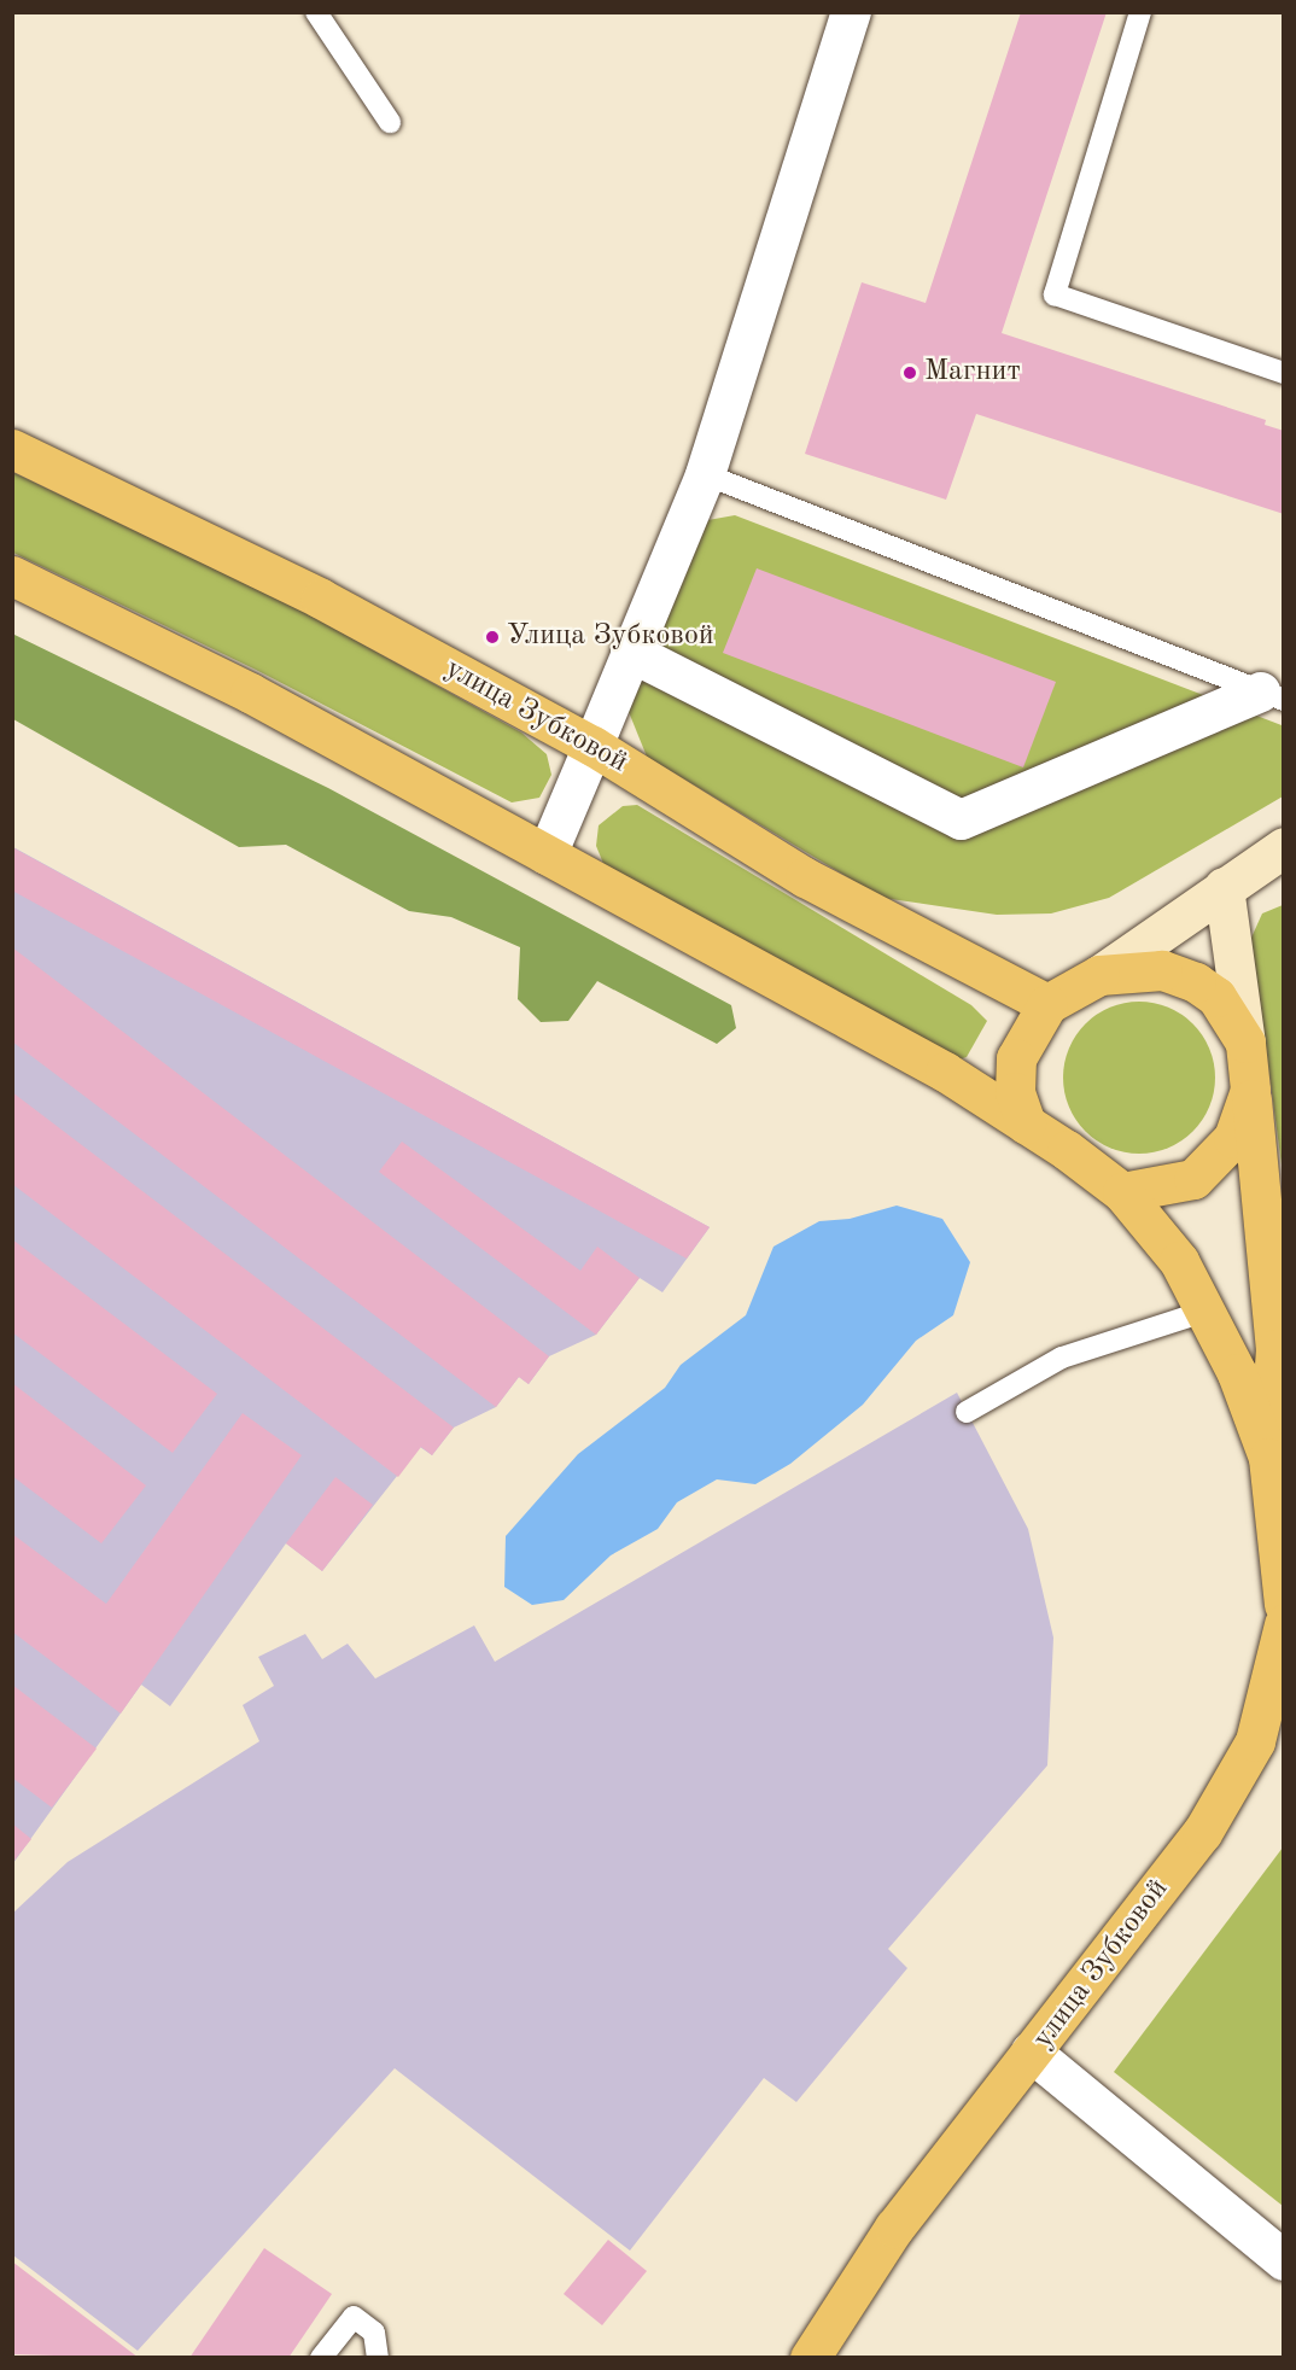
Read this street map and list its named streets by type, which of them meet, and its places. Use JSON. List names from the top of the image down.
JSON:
{
  "streets": {
    "main road": ["улица Зубковой"]
  },
  "places": ["Магнит", "Улица Зубковой"]
}
